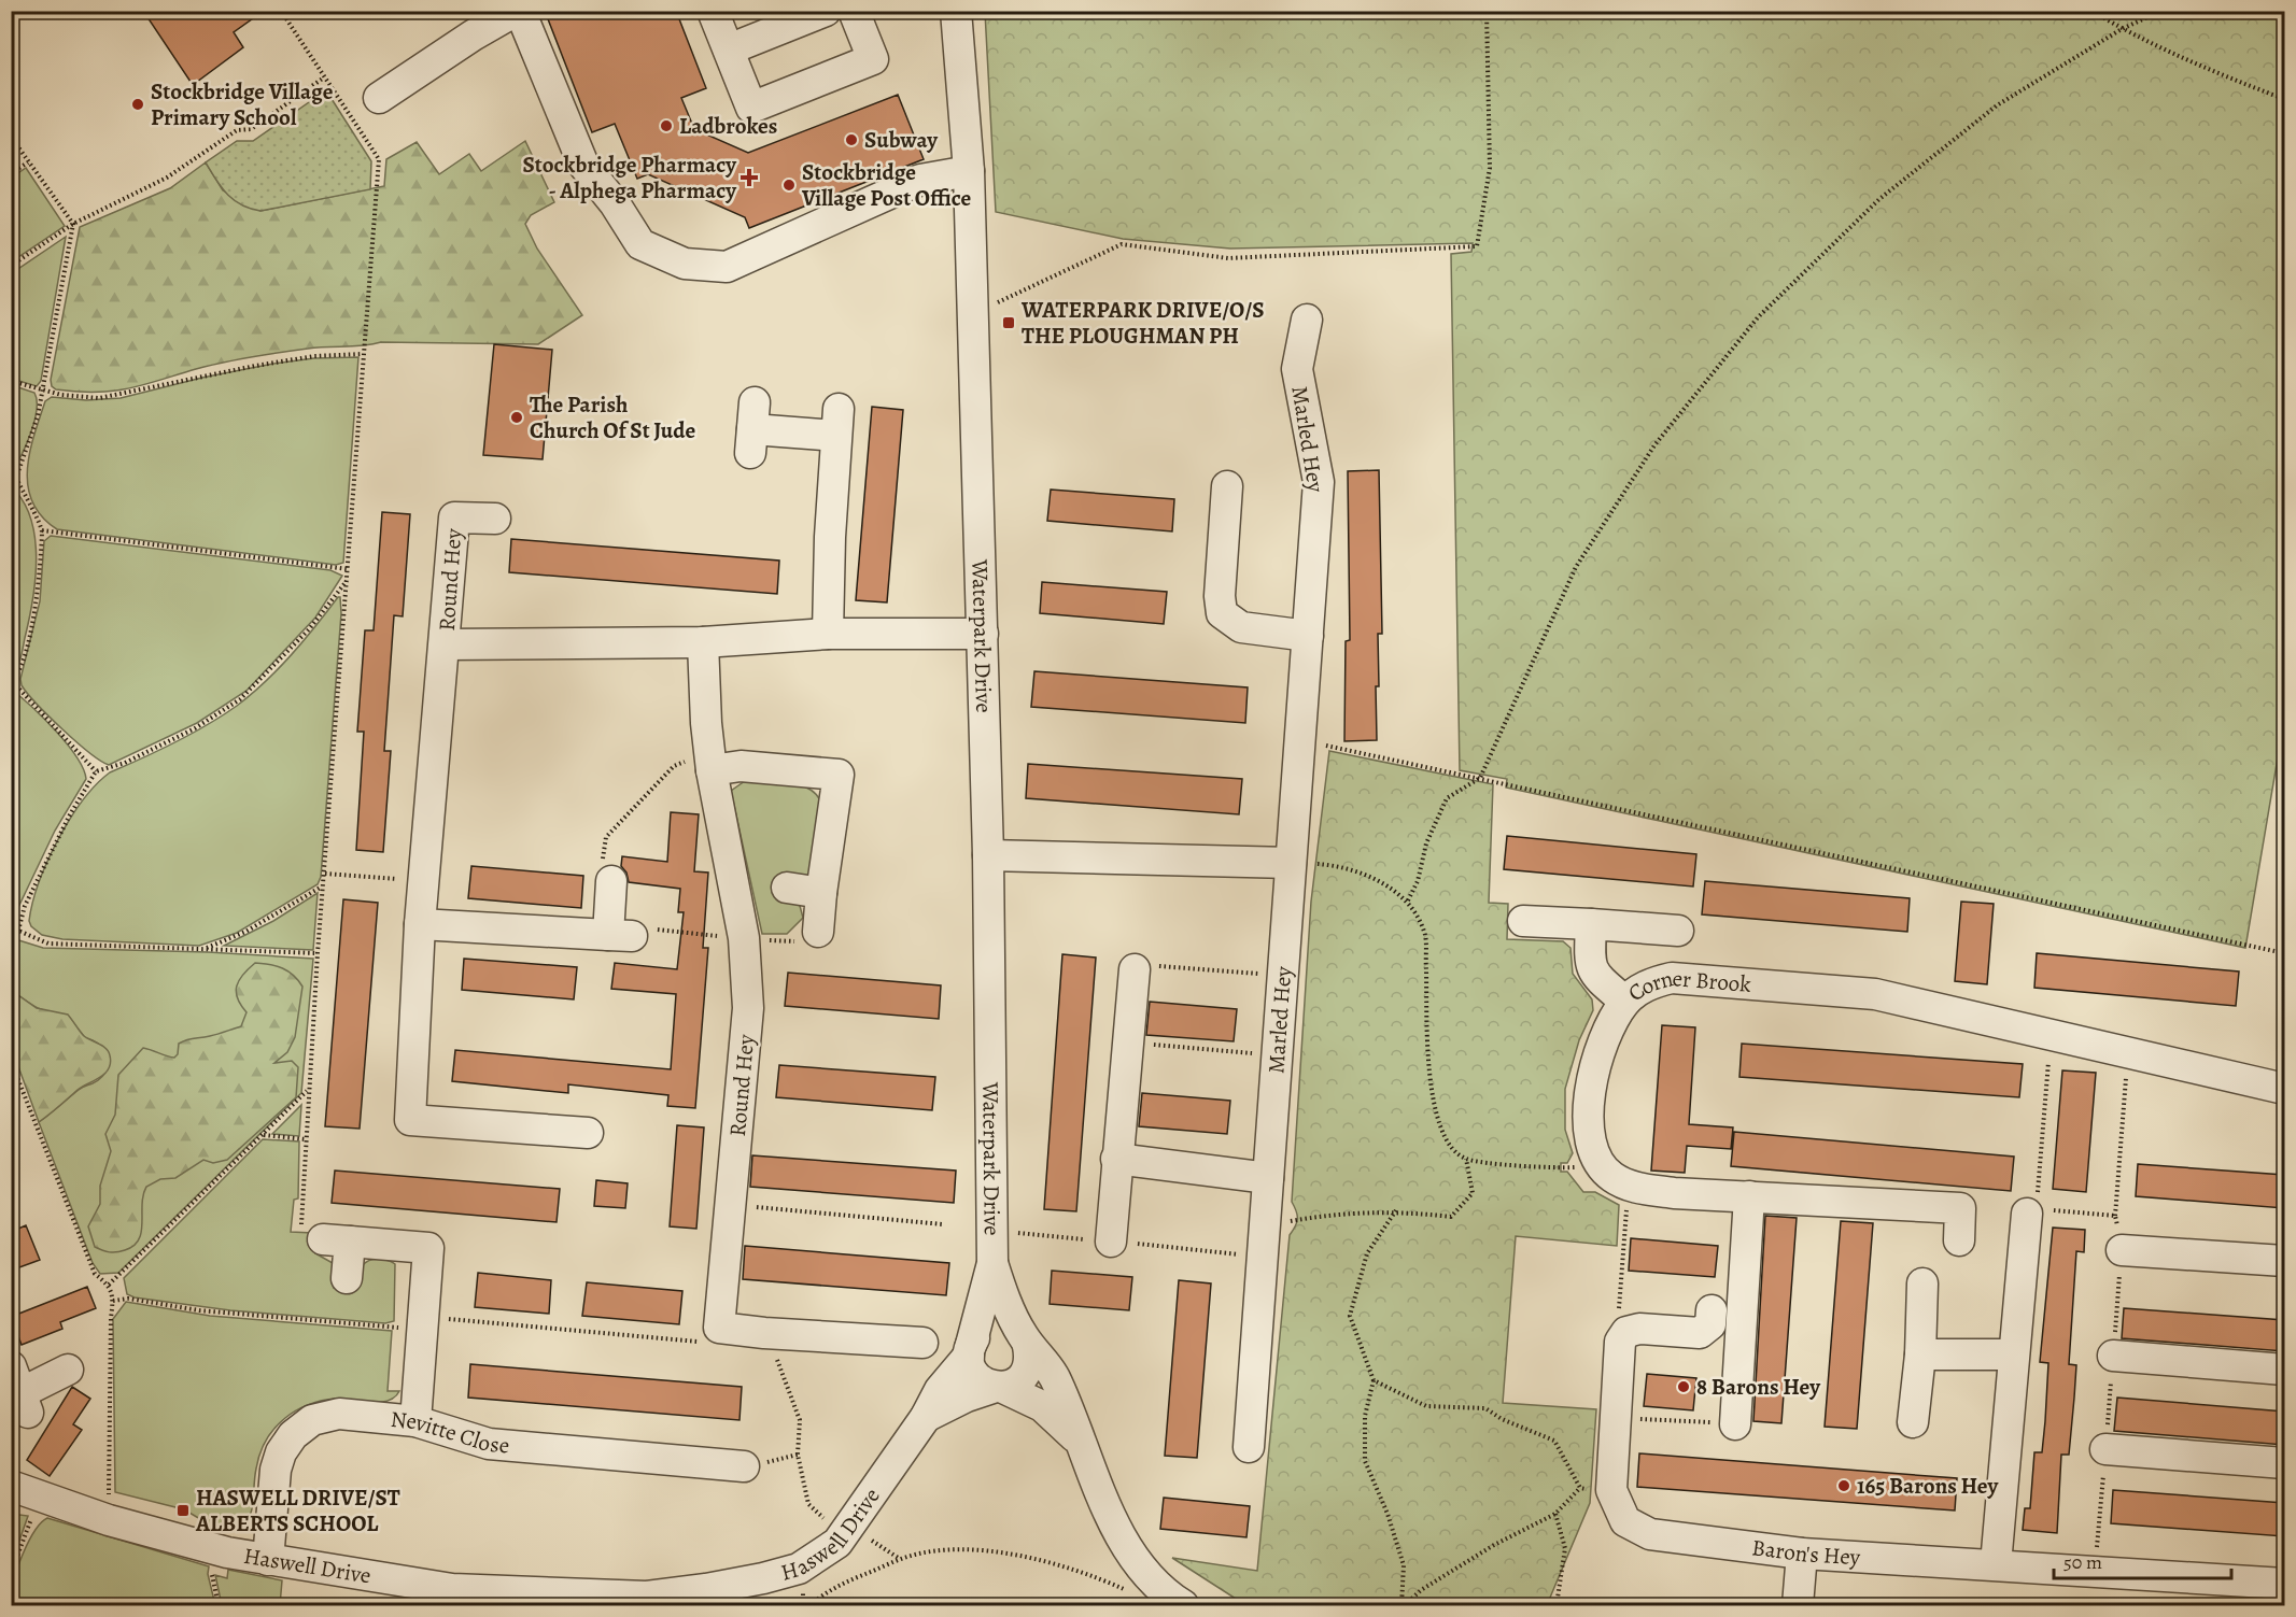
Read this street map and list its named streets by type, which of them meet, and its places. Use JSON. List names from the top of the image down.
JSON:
{
  "streets": {
    "street": [
      "Marled Hey",
      "Round Hey",
      "Waterpark Drive",
      "Corner Brook",
      "Nevitte Close",
      "Haswell Drive",
      "Baron's Hey"
    ]
  },
  "crossings": [
    ["Round Hey", "Waterpark Drive"],
    ["Waterpark Drive", "Haswell Drive"],
    ["Nevitte Close", "Haswell Drive"]
  ],
  "places": {
    "other": [
      "Stockbridge Village Primary School",
      "Ladbrokes",
      "Subway",
      "Stockbridge Village Post Office",
      "The Parish Church Of St Jude",
      "8 Barons Hey",
      "165 Barons Hey"
    ],
    "health": ["Stockbridge Pharmacy - Alphega Pharmacy"],
    "transit": ["WATERPARK DRIVE/O/S THE PLOUGHMAN PH", "HASWELL DRIVE/ST ALBERTS SCHOOL"]
  },
  "scale_bar": "50 m"
}
